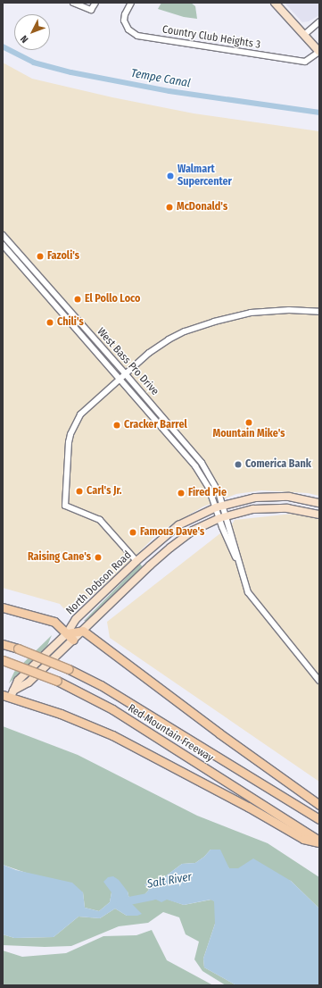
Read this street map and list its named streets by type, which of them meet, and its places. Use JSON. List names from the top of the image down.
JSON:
{
  "streets": {
    "highway": ["Red Mountain Freeway"],
    "main road": ["North Dobson Road"],
    "street": ["Country Club Heights 3", "West Bass Pro Drive"]
  },
  "crossings": [
    ["West Bass Pro Drive", "North Dobson Road"]
  ],
  "water": ["Tempe Canal", "Salt River"],
  "places": [
    "Walmart Supercenter",
    "McDonald's",
    "Fazoli's",
    "El Pollo Loco",
    "Chili's",
    "Mountain Mike's",
    "Cracker Barrel",
    "Comerica Bank",
    "Carl's Jr.",
    "Fired Pie",
    "Famous Dave's",
    "Raising Cane's"
  ],
  "north": "bottom left"
}
